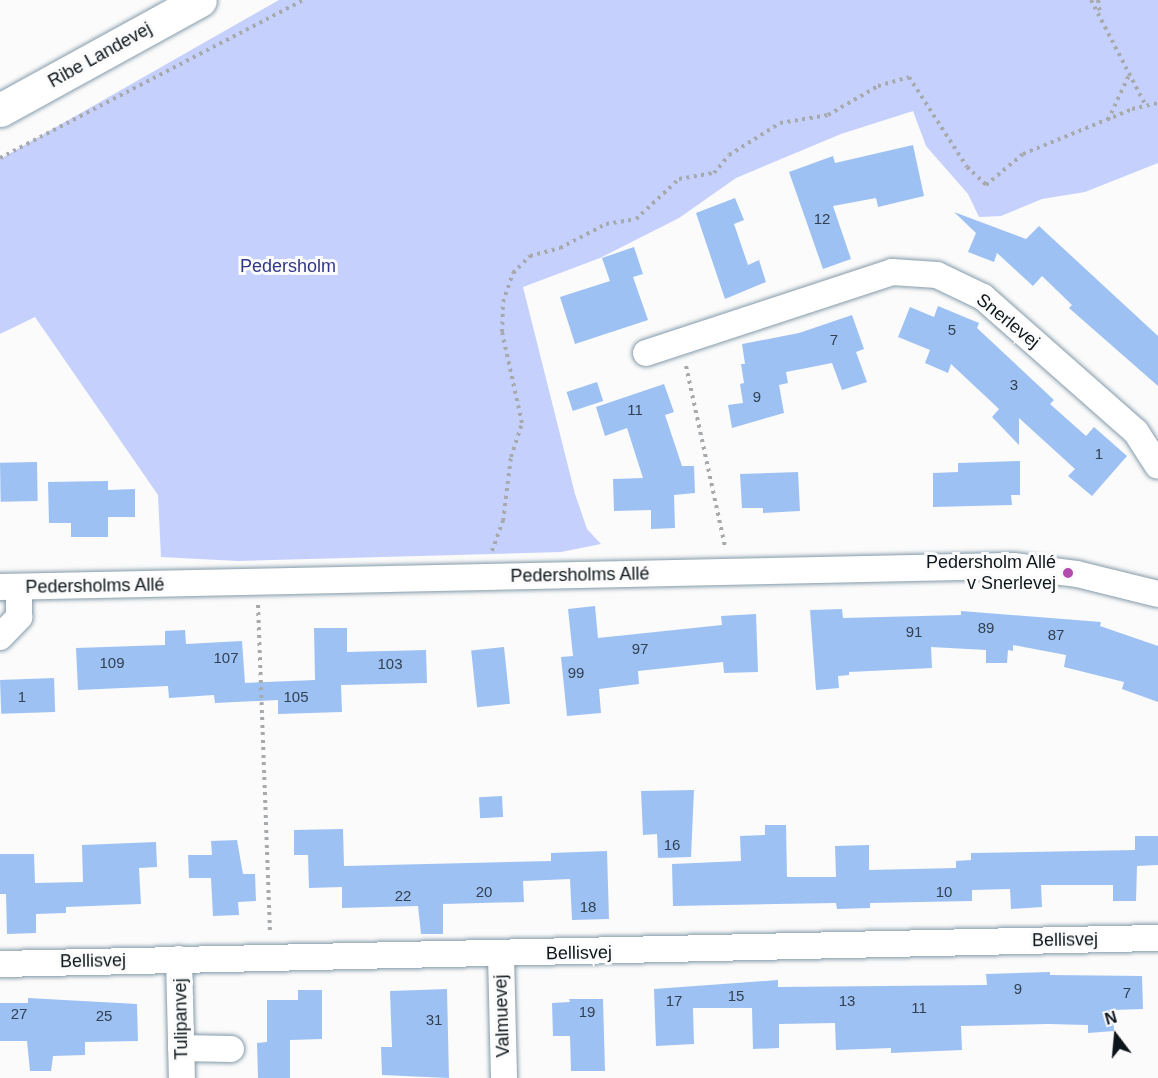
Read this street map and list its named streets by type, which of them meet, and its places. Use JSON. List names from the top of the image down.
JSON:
{
  "streets": {
    "main road": ["Ribe Landevej"],
    "street": [
      "Snerlevej",
      "Pedersholms Allé",
      "Bellisvej",
      "Valmuevej",
      "Tulipanvej"
    ]
  },
  "crossings": [
    ["Bellisvej", "Valmuevej"],
    ["Bellisvej", "Tulipanvej"]
  ],
  "parks": ["Pedersholm"],
  "places": ["Pedersholm Allé v Snerlevej"],
  "house_numbers": [
    "12",
    "5",
    "7",
    "3",
    "9",
    "11",
    "1",
    "89",
    "91",
    "87",
    "97",
    "107",
    "109",
    "103",
    "99",
    "1",
    "105",
    "16",
    "20",
    "10",
    "22",
    "18",
    "9",
    "7",
    "15",
    "17",
    "13",
    "11",
    "19",
    "27",
    "25",
    "31"
  ],
  "north": "top"
}
